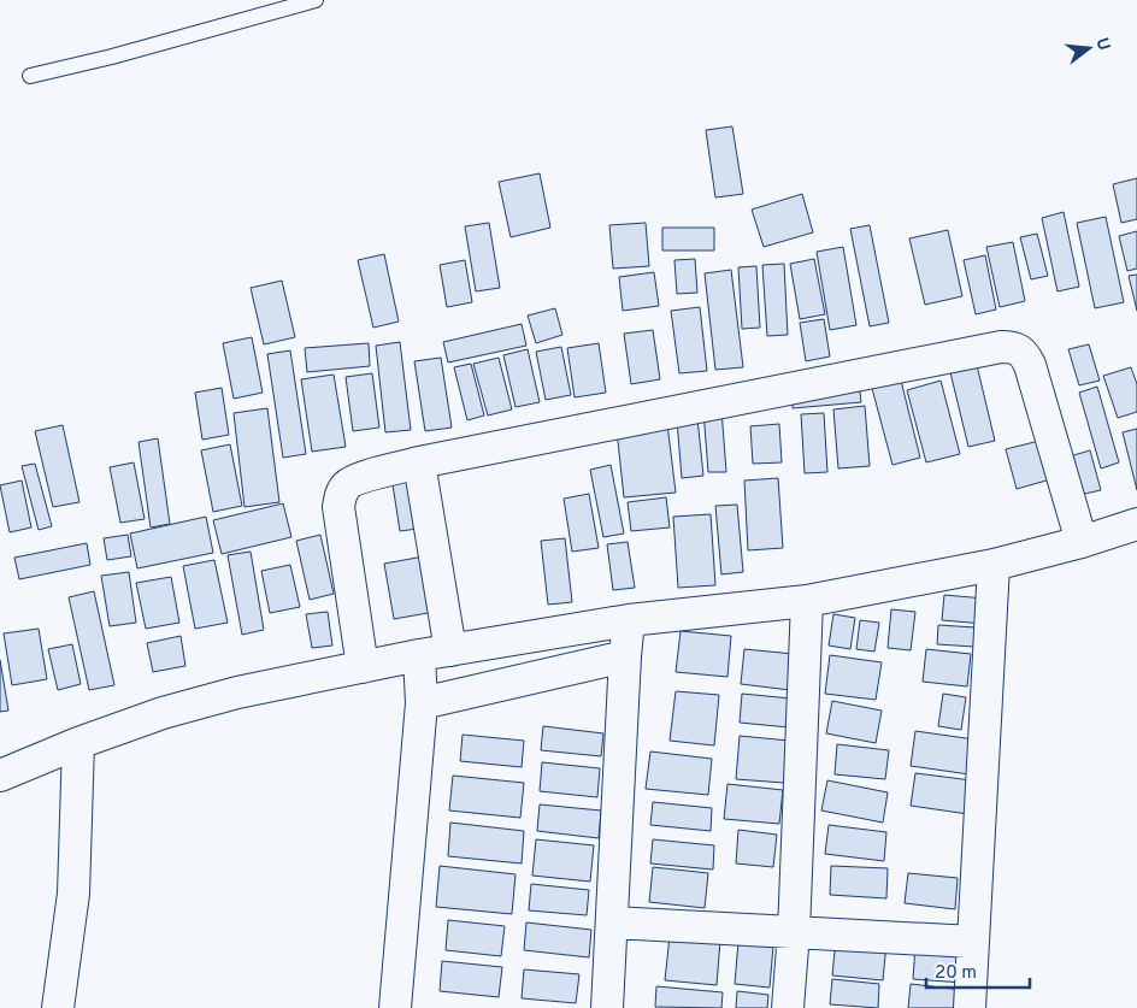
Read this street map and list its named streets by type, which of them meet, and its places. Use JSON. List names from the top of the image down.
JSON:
{
  "scale_bar": "20 m",
  "north": "right"
}
